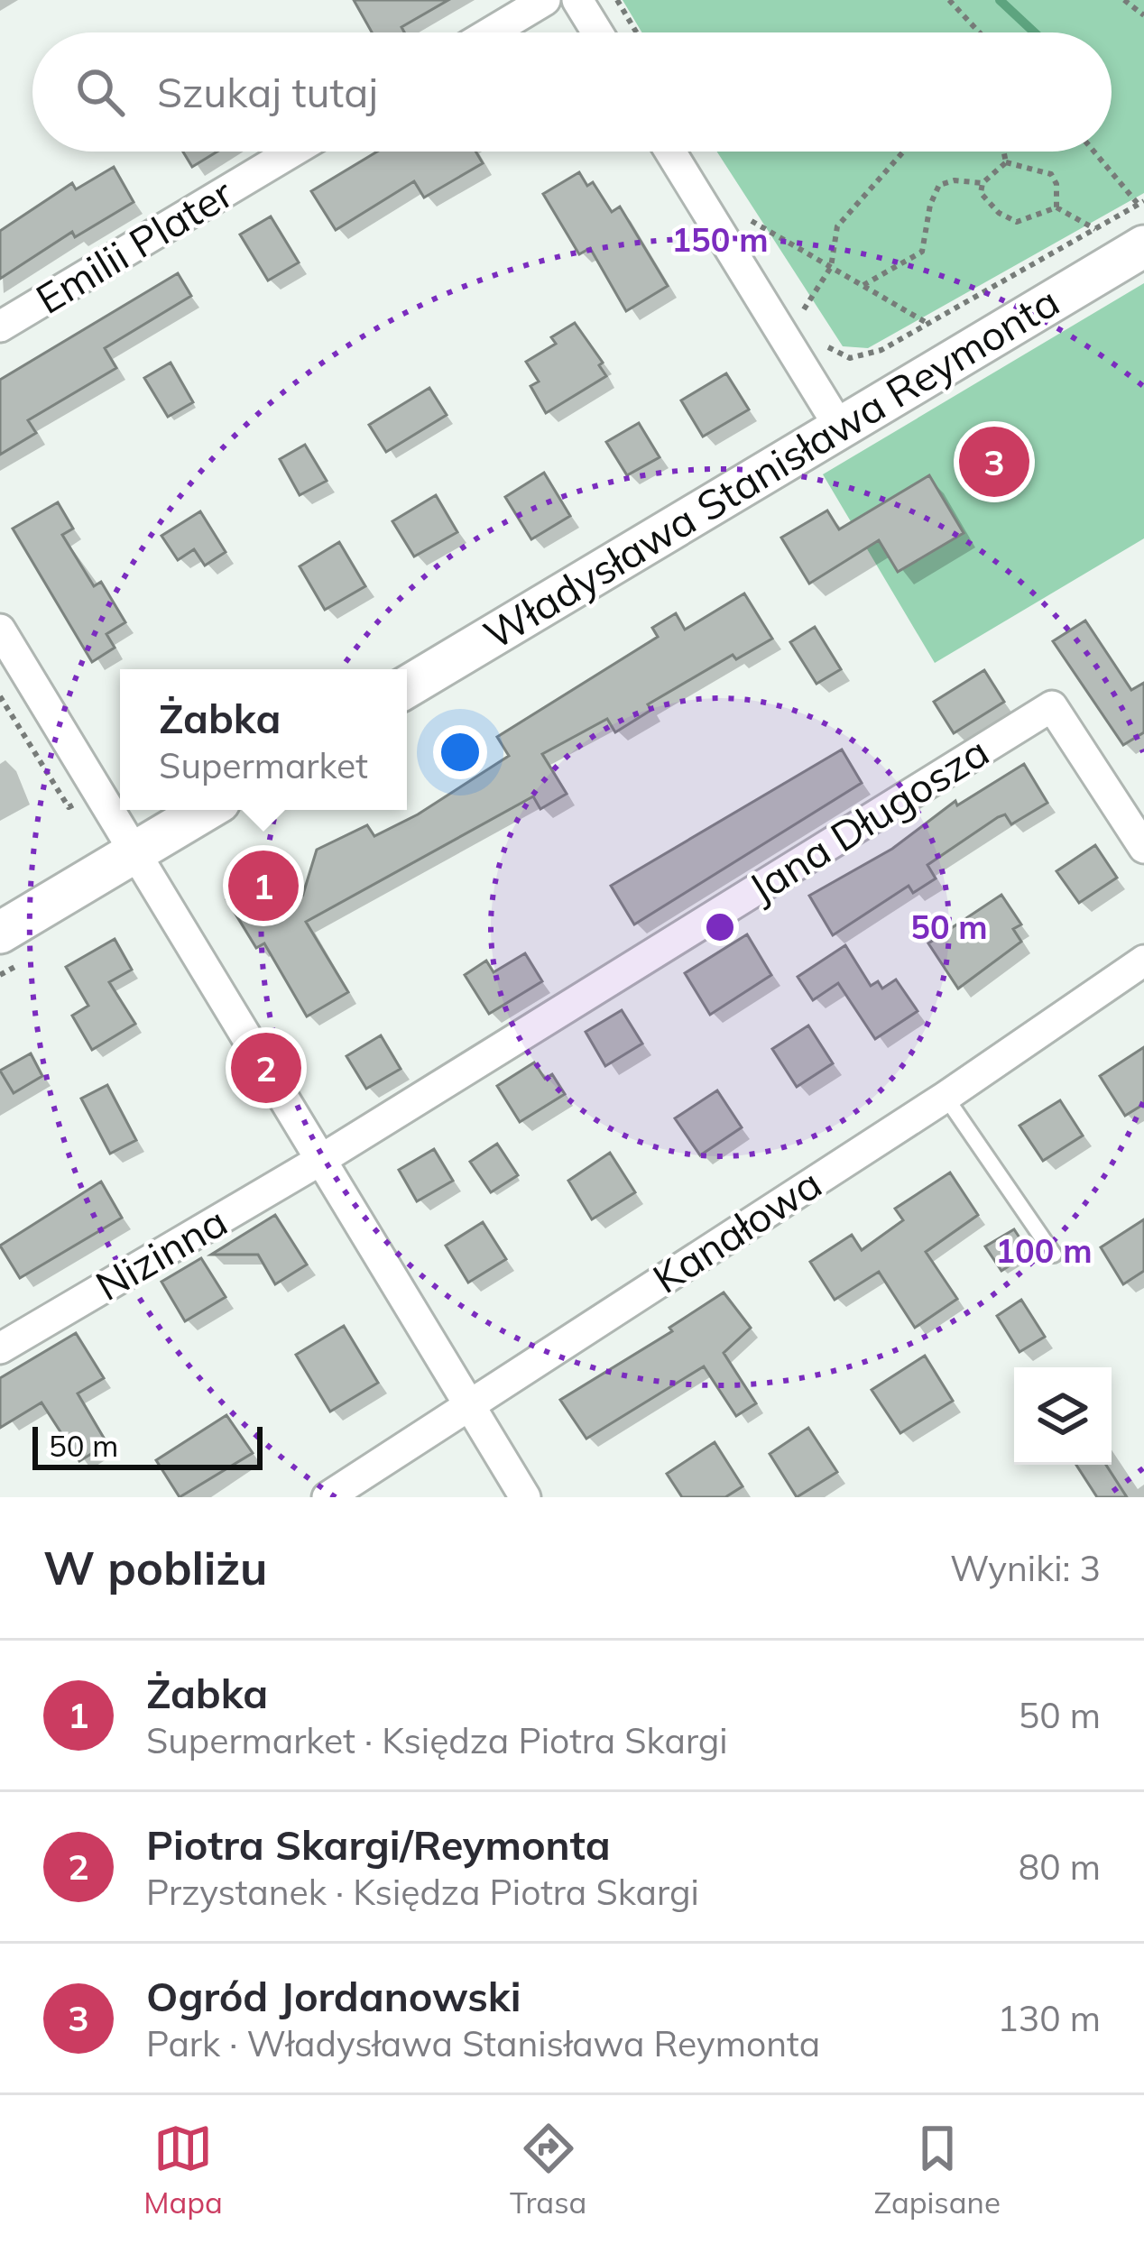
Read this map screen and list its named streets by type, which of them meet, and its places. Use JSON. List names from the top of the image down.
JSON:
{
  "streets": {
    "main road": ["Władysława Stanisława Reymonta"],
    "street": [
      "Emilii Plater",
      "Jana Długosza",
      "Kanałowa",
      "Nizinna"
    ]
  },
  "crossings": [
    ["Jana Długosza", "Nizinna"]
  ],
  "scale_bar": "50 m",
  "page": {
    "search": "Szukaj tutaj",
    "pins": ["3", "1", "2"],
    "popup": ["Żabka", "Supermarket"],
    "scale": "50 m",
    "heading": ["W pobliżu", "Wyniki: 3"],
    "list": [
      {
        "mark": "1",
        "name": "Żabka",
        "note": "Supermarket · Księdza Piotra Skargi",
        "value": "50 m"
      },
      {
        "mark": "2",
        "name": "Piotra Skargi/Reymonta",
        "note": "Przystanek · Księdza Piotra Skargi",
        "value": "80 m"
      },
      {
        "mark": "3",
        "name": "Ogród Jordanowski",
        "note": "Park · Władysława Stanisława Reymonta",
        "value": "130 m"
      }
    ],
    "nav": ["Mapa", "Trasa", "Zapisane"]
  },
  "rings": ["150 m", "50 m", "100 m"]
}
